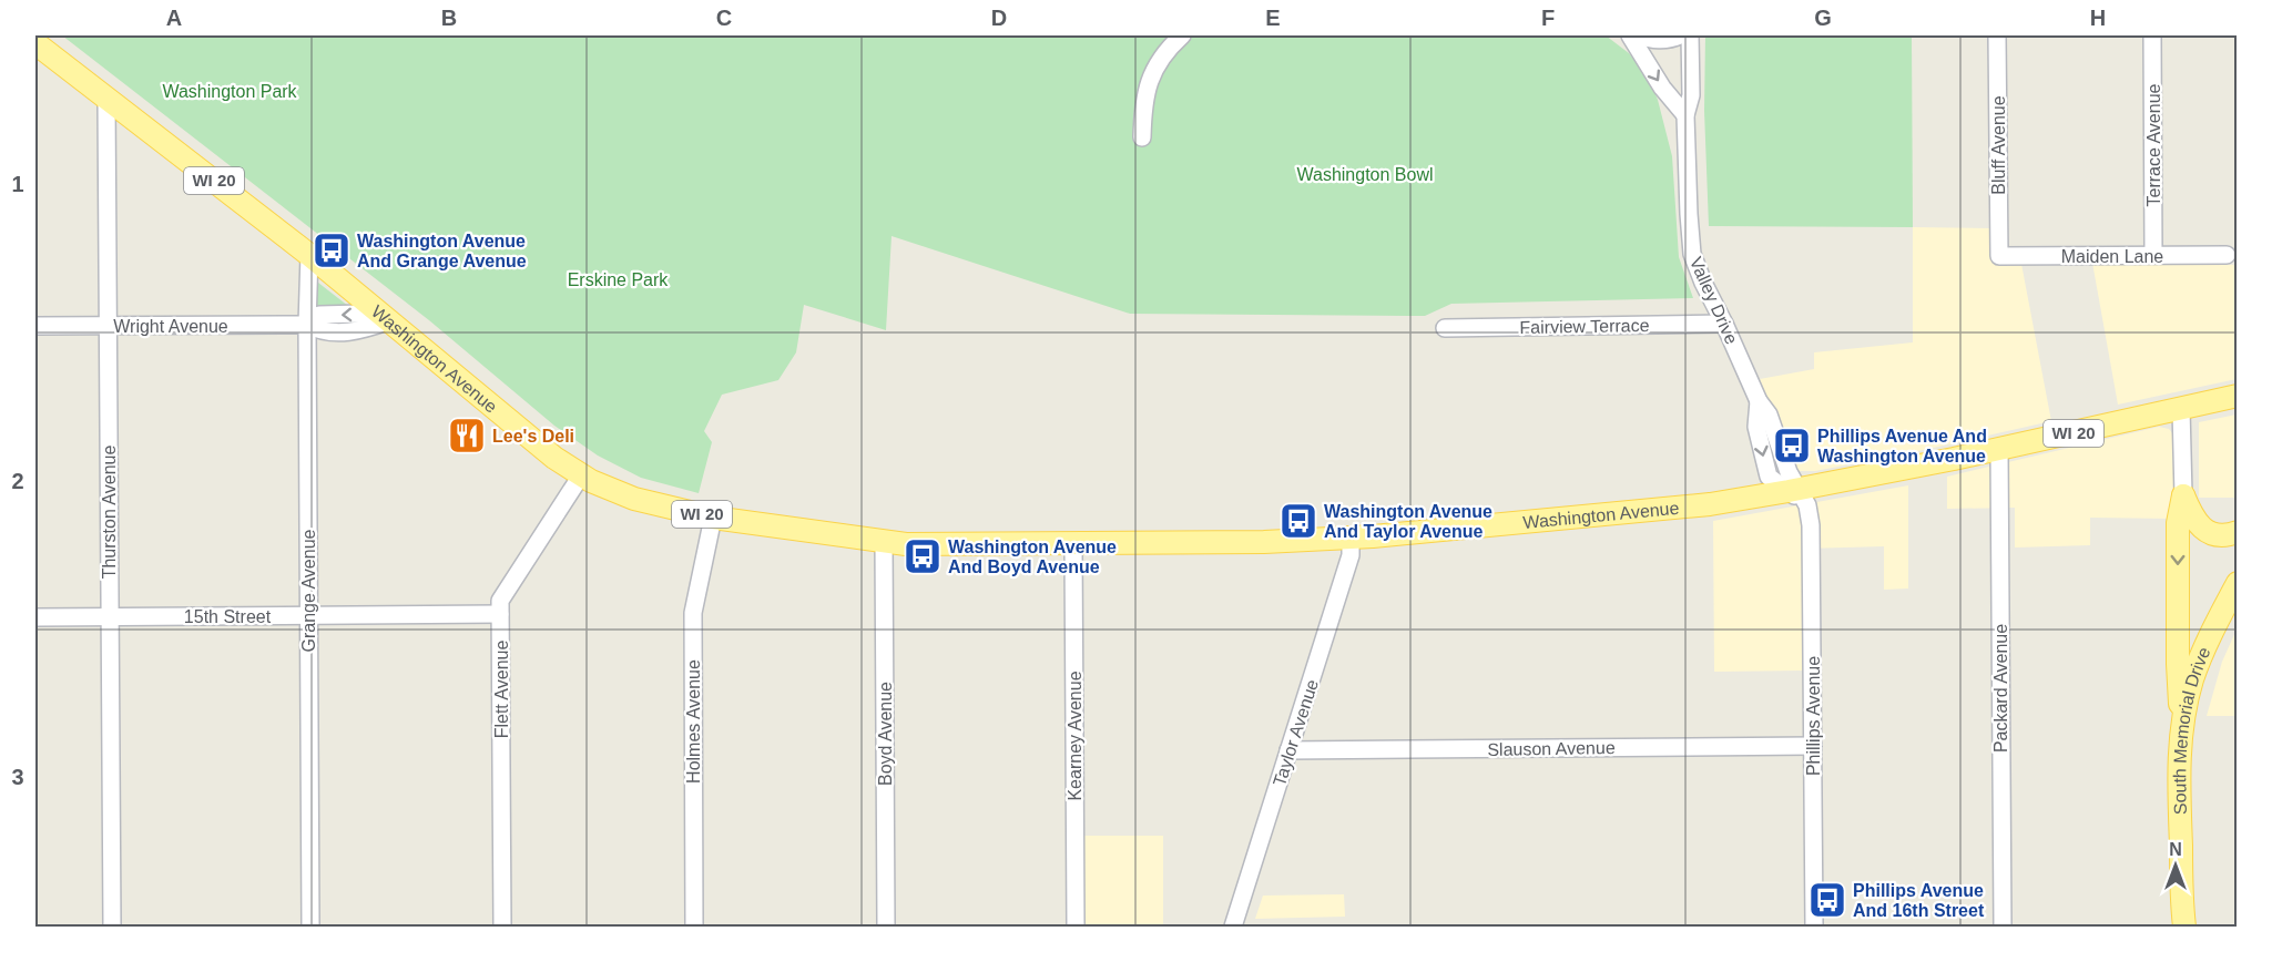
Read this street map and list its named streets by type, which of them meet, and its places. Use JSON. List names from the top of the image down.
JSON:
{
  "streets": {
    "main road": ["WI 20", "Washington Avenue", "South Memorial Drive"],
    "street": [
      "Bluff Avenue",
      "Terrace Avenue",
      "Maiden Lane",
      "Valley Drive",
      "Wright Avenue",
      "Fairview Terrace",
      "Thurston Avenue",
      "Grange Avenue",
      "15th Street",
      "Packard Avenue",
      "Flett Avenue",
      "Phillips Avenue",
      "Holmes Avenue",
      "Taylor Avenue",
      "Boyd Avenue",
      "Kearney Avenue",
      "Slauson Avenue"
    ]
  },
  "crossings": [
    ["Bluff Avenue", "Maiden Lane"],
    ["Terrace Avenue", "Maiden Lane"],
    ["Valley Drive", "Fairview Terrace"],
    ["Valley Drive", "Washington Avenue"],
    ["Valley Drive", "Phillips Avenue"],
    ["Wright Avenue", "Washington Avenue"],
    ["Wright Avenue", "Thurston Avenue"],
    ["Wright Avenue", "Grange Avenue"],
    ["Washington Avenue", "Thurston Avenue"],
    ["Washington Avenue", "Grange Avenue"],
    ["Washington Avenue", "Packard Avenue"],
    ["Washington Avenue", "Flett Avenue"],
    ["Washington Avenue", "Phillips Avenue"],
    ["Washington Avenue", "Holmes Avenue"],
    ["Washington Avenue", "Taylor Avenue"],
    ["Washington Avenue", "Boyd Avenue"],
    ["Washington Avenue", "Kearney Avenue"],
    ["Thurston Avenue", "15th Street"],
    ["Grange Avenue", "15th Street"],
    ["15th Street", "Flett Avenue"],
    ["Phillips Avenue", "Slauson Avenue"],
    ["Taylor Avenue", "Slauson Avenue"]
  ],
  "parks": ["Washington Park", "Washington Bowl", "Erskine Park"],
  "places": {
    "bus stop": [
      "Washington Avenue And Grange Avenue",
      "Phillips Avenue And Washington Avenue",
      "Washington Avenue And Taylor Avenue",
      "Washington Avenue And Boyd Avenue",
      "Phillips Avenue And 16th Street"
    ],
    "restaurant": ["Lee's Deli"]
  },
  "north": "top",
  "grid": {
    "columns": [
      "A",
      "B",
      "C",
      "D",
      "E",
      "F",
      "G",
      "H"
    ],
    "rows": ["1", "2", "3"]
  }
}
